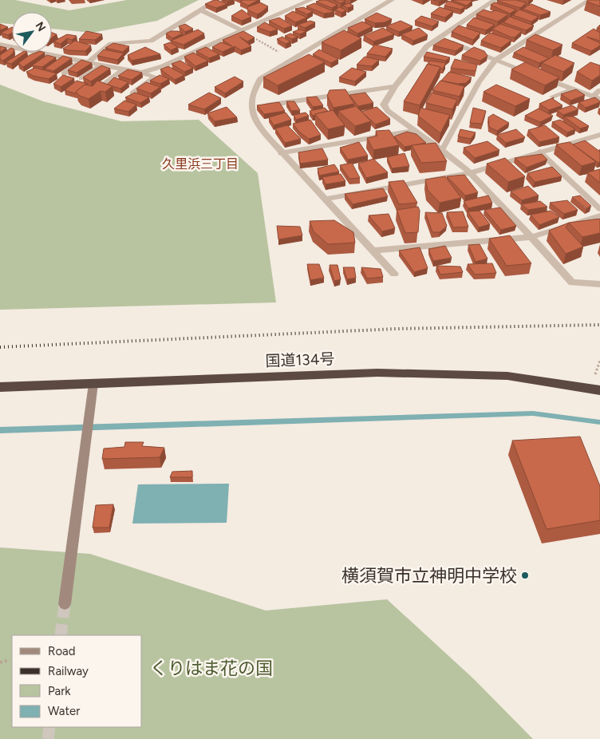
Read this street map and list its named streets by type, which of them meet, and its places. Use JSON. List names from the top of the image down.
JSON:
{
  "streets": {
    "highway": ["国道134号"]
  },
  "districts": ["久里浜三丁目"],
  "parks": ["くりはま花の国"],
  "places": ["横須賀市立神明中学校"],
  "legend": [
    "Road",
    "Railway",
    "Park",
    "Water"
  ],
  "north": "top right"
}
